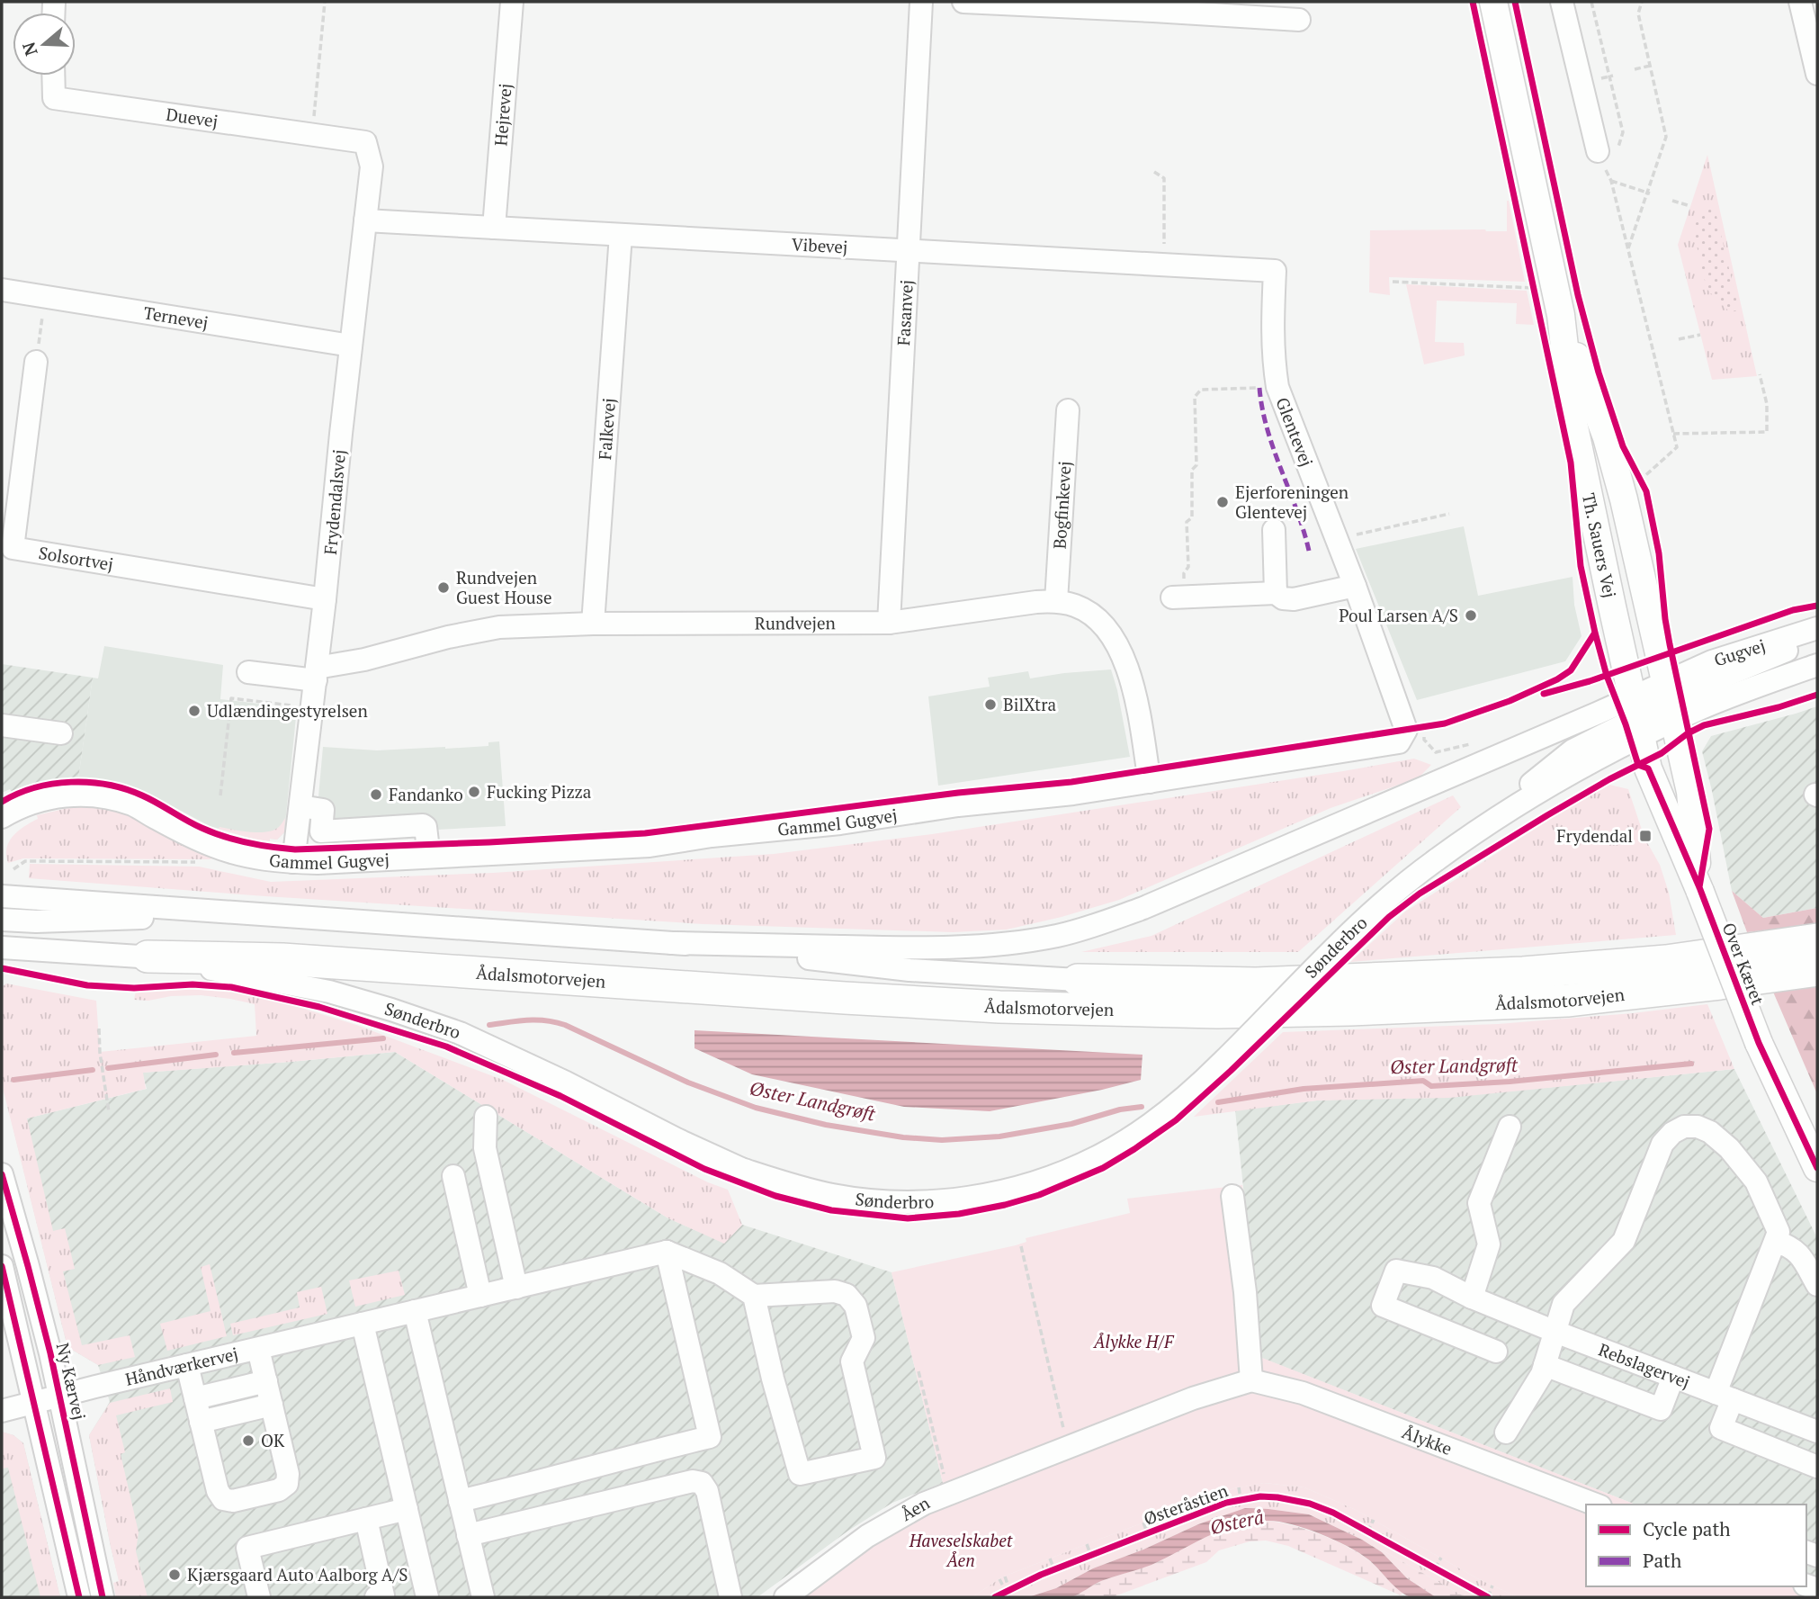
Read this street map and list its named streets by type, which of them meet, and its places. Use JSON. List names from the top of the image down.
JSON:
{
  "streets": {
    "highway": ["Ådalsmotorvejen"],
    "main road": ["Th. Sauers Vej", "Over Kæret"],
    "street": [
      "Hejrevej",
      "Duevej",
      "Vibevej",
      "Fasanvej",
      "Ternevej",
      "Falkevej",
      "Glentevej",
      "Frydendalsvej",
      "Bogfinkevej",
      "Solsortvej",
      "Rundvejen",
      "Gugvej",
      "Gammel Gugvej",
      "Sønderbro",
      "Rebslagervej",
      "Håndværkervej",
      "Ny Kærvej",
      "Ålykke",
      "Åen"
    ],
    "cycle path": ["Østeråstien"]
  },
  "crossings": [
    ["Hejrevej", "Vibevej"],
    ["Duevej", "Frydendalsvej"],
    ["Vibevej", "Fasanvej"],
    ["Vibevej", "Falkevej"],
    ["Vibevej", "Glentevej"],
    ["Vibevej", "Frydendalsvej"],
    ["Fasanvej", "Rundvejen"],
    ["Ternevej", "Frydendalsvej"],
    ["Falkevej", "Rundvejen"],
    ["Glentevej", "Gammel Gugvej"],
    ["Frydendalsvej", "Solsortvej"],
    ["Frydendalsvej", "Rundvejen"],
    ["Frydendalsvej", "Gammel Gugvej"],
    ["Bogfinkevej", "Rundvejen"],
    ["Th. Sauers Vej", "Gugvej"],
    ["Th. Sauers Vej", "Sønderbro"],
    ["Th. Sauers Vej", "Over Kæret"],
    ["Rundvejen", "Gammel Gugvej"],
    ["Gugvej", "Over Kæret"],
    ["Sønderbro", "Over Kæret"],
    ["Sønderbro", "Ådalsmotorvejen"],
    ["Håndværkervej", "Ny Kærvej"]
  ],
  "water": ["Øster Landgrøft", "Østerå"],
  "parks": ["Ålykke H/F", "Haveselskabet Åen"],
  "places": {
    "other": [
      "Ejerforeningen Glentevej",
      "Rundvejen Guest House",
      "Poul Larsen A/S",
      "BilXtra",
      "Udlændingestyrelsen",
      "Fucking Pizza",
      "Fandanko",
      "OK",
      "Kjærsgaard Auto Aalborg A/S"
    ],
    "transit": ["Frydendal"]
  },
  "legend": ["Cycle path", "Path"],
  "north": "left"
}
